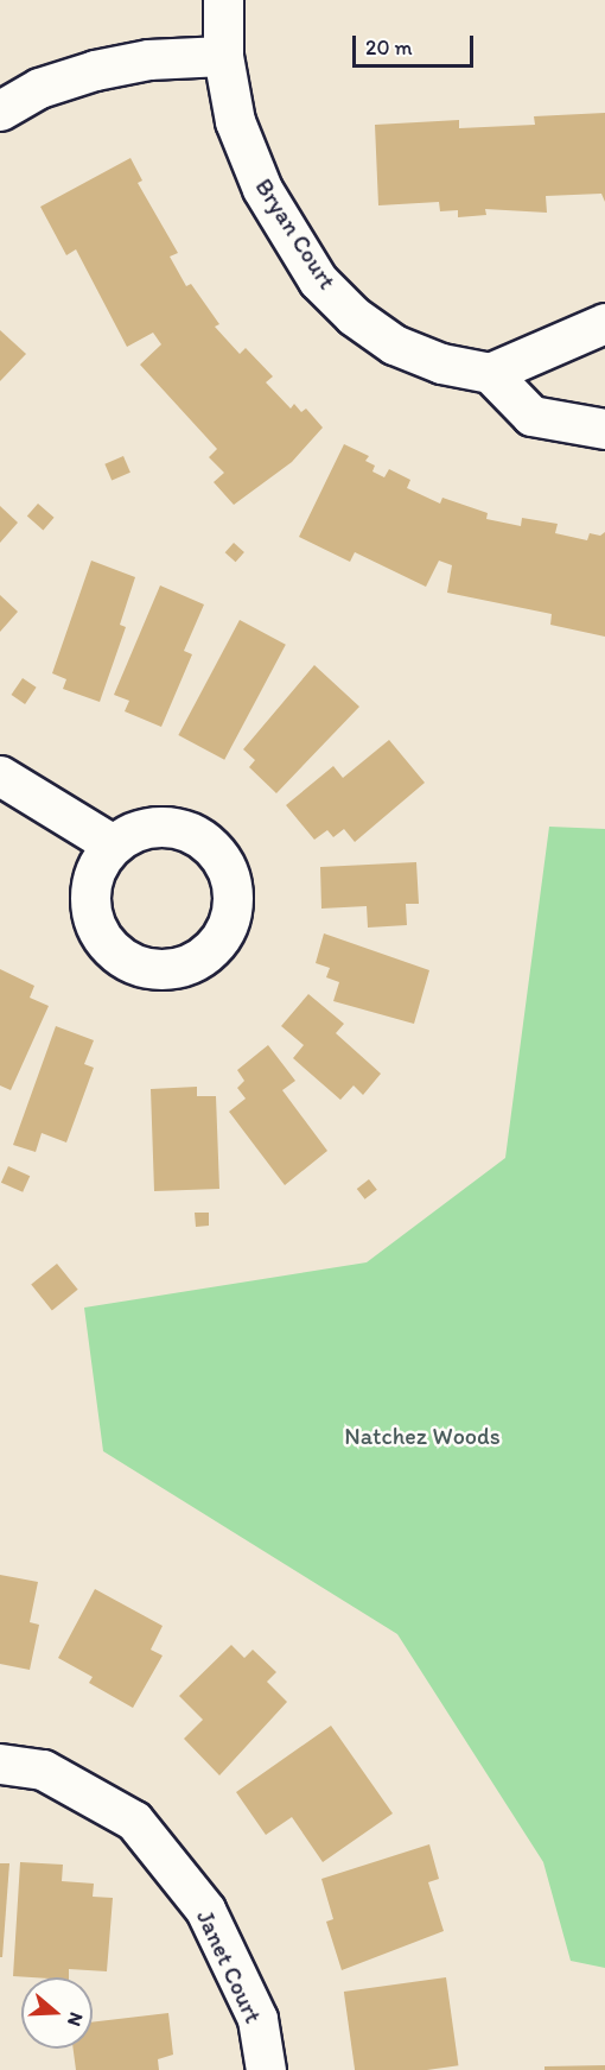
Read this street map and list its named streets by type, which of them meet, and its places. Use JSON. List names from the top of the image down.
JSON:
{
  "streets": {
    "street": ["Bryan Court", "Janet Court"]
  },
  "parks": ["Natchez Woods"],
  "scale_bar": "20 m",
  "north": "right"
}
